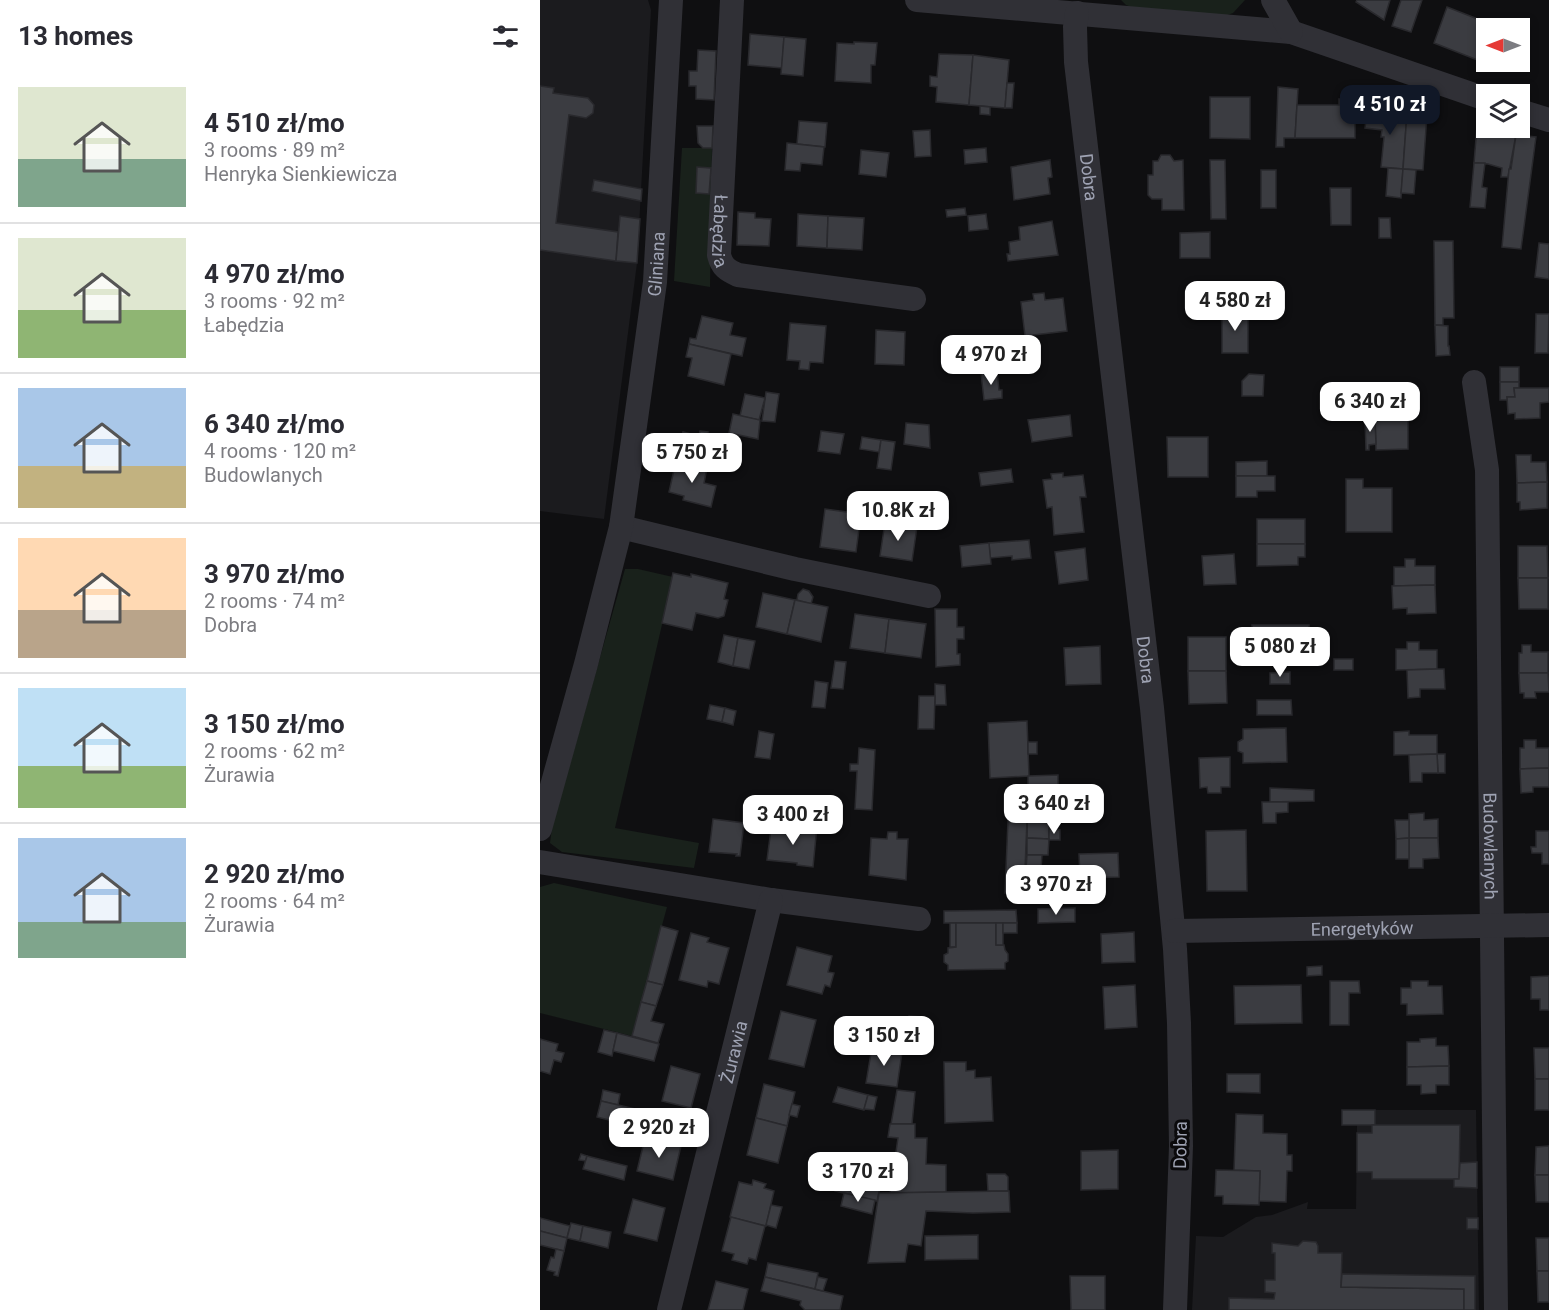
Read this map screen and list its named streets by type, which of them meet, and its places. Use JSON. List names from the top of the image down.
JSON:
{
  "streets": {
    "street": [
      "Dobra",
      "Łabędzia",
      "Gliniana",
      "Budowlanych",
      "Energetyków",
      "Żurawia"
    ]
  },
  "crossings": [
    ["Dobra", "Energetyków"],
    ["Budowlanych", "Energetyków"]
  ],
  "north": "left",
  "page": {
    "heading": "13 homes",
    "list": [
      {
        "name": "4 510 zł/mo",
        "note": "3 rooms · 89 m² · Henryka Sienkiewicza"
      },
      {
        "name": "4 970 zł/mo",
        "note": "3 rooms · 92 m² · Łabędzia"
      },
      {
        "name": "6 340 zł/mo",
        "note": "4 rooms · 120 m² · Budowlanych"
      },
      {
        "name": "3 970 zł/mo",
        "note": "2 rooms · 74 m² · Dobra"
      },
      {
        "name": "3 150 zł/mo",
        "note": "2 rooms · 62 m² · Żurawia"
      },
      {
        "name": "2 920 zł/mo",
        "note": "2 rooms · 64 m² · Żurawia"
      }
    ],
    "price": [
      "4 510 zł",
      "4 580 zł",
      "4 970 zł",
      "6 340 zł",
      "5 750 zł",
      "10.8K zł",
      "5 080 zł",
      "3 640 zł",
      "3 400 zł",
      "3 970 zł",
      "3 150 zł",
      "2 920 zł",
      "3 170 zł"
    ]
  }
}
